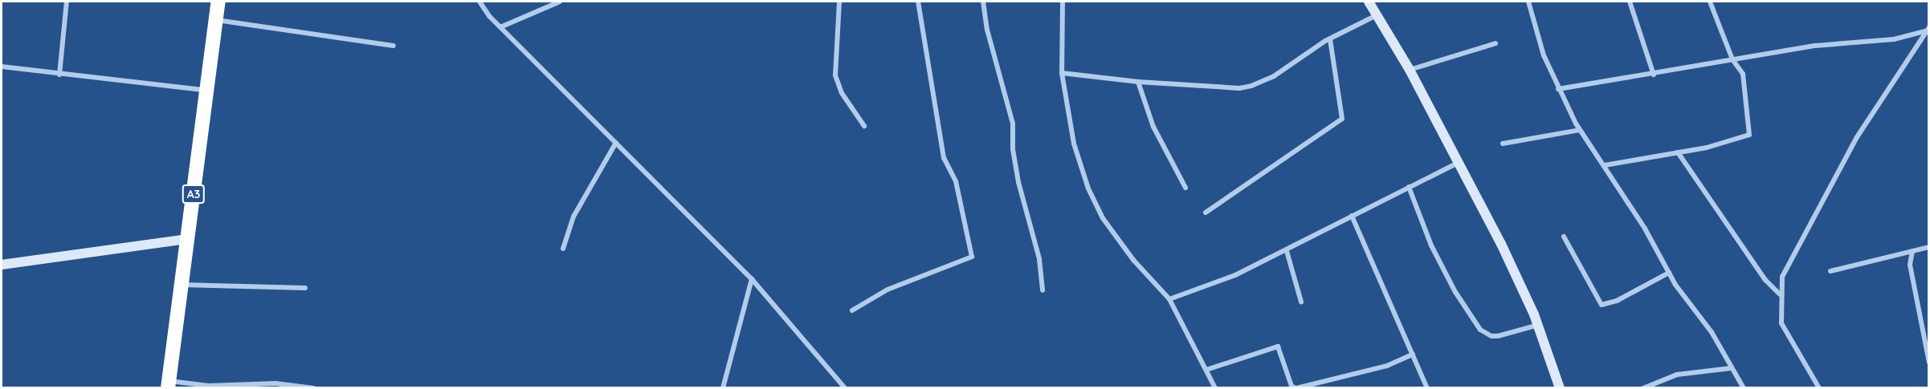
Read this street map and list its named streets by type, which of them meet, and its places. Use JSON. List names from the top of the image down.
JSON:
{
  "streets": {
    "highway": ["A3"]
  }
}
